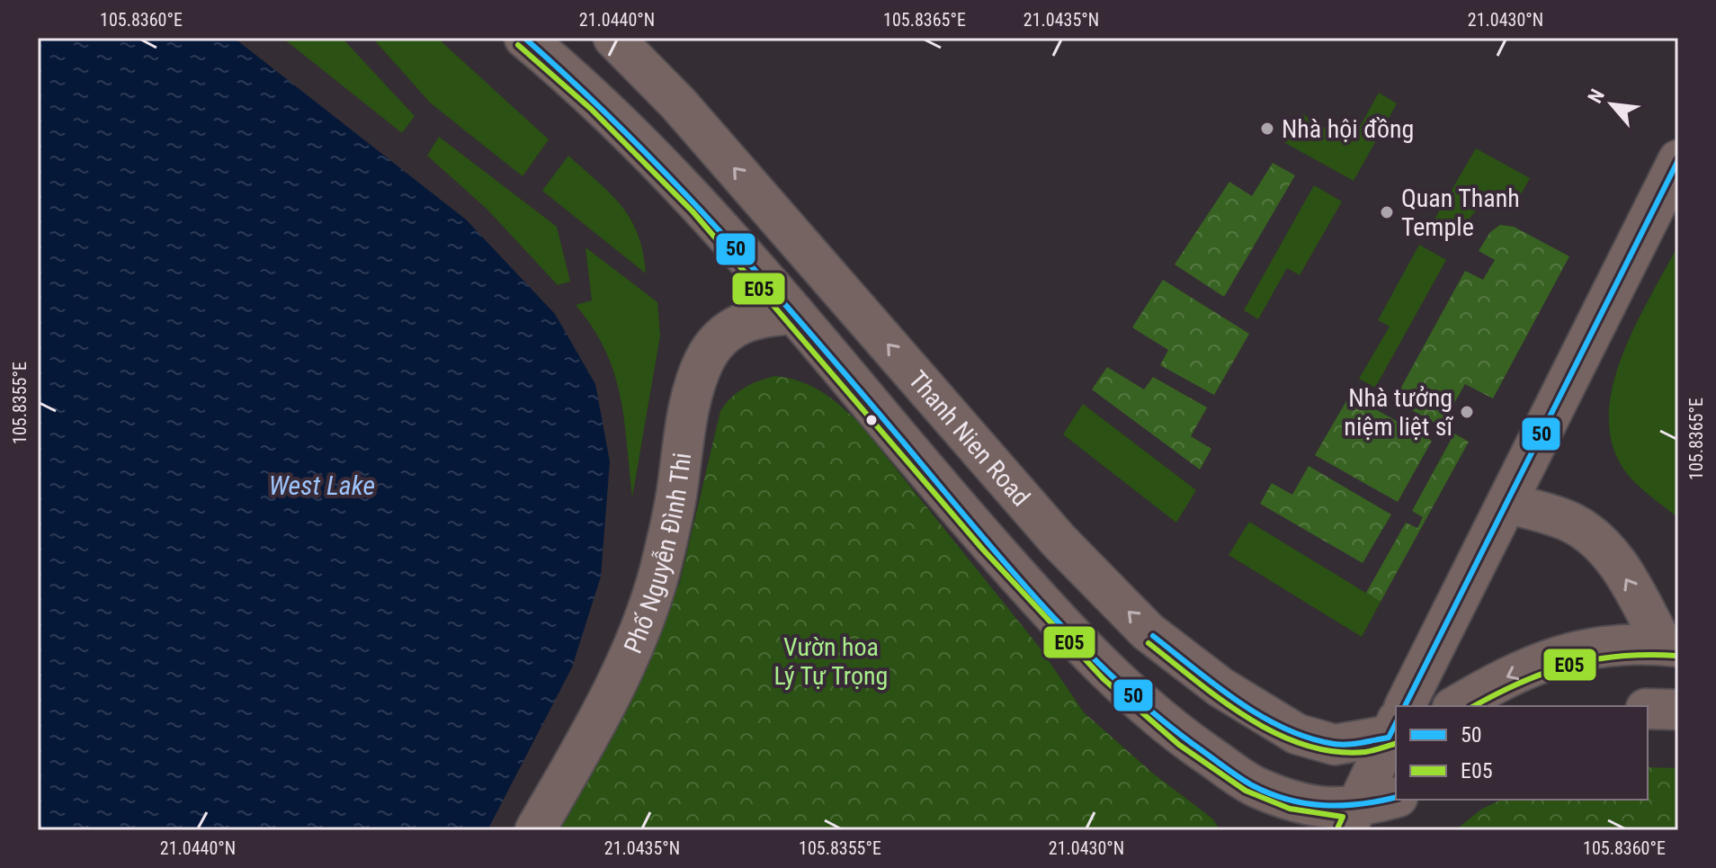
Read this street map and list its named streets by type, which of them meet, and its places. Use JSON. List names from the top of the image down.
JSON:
{
  "streets": {
    "main road": ["Thanh Nien Road", "Phố Nguyễn Đình Thi"]
  },
  "crossings": [
    ["Thanh Nien Road", "Phố Nguyễn Đình Thi"]
  ],
  "water": ["West Lake"],
  "parks": ["Vườn hoa Lý Tự Trọng"],
  "places": ["Nhà hội đồng", "Quan Thanh Temple", "Nhà tưởng niệm liệt sĩ"],
  "lines": ["transit line 50", "transit line E05"],
  "legend": ["50", "E05"],
  "north": "top left",
  "coordinates": [
    "105.8360°E",
    "21.0440°N",
    "105.8365°E",
    "21.0435°N",
    "21.0430°N",
    "105.8355°E"
  ]
}
